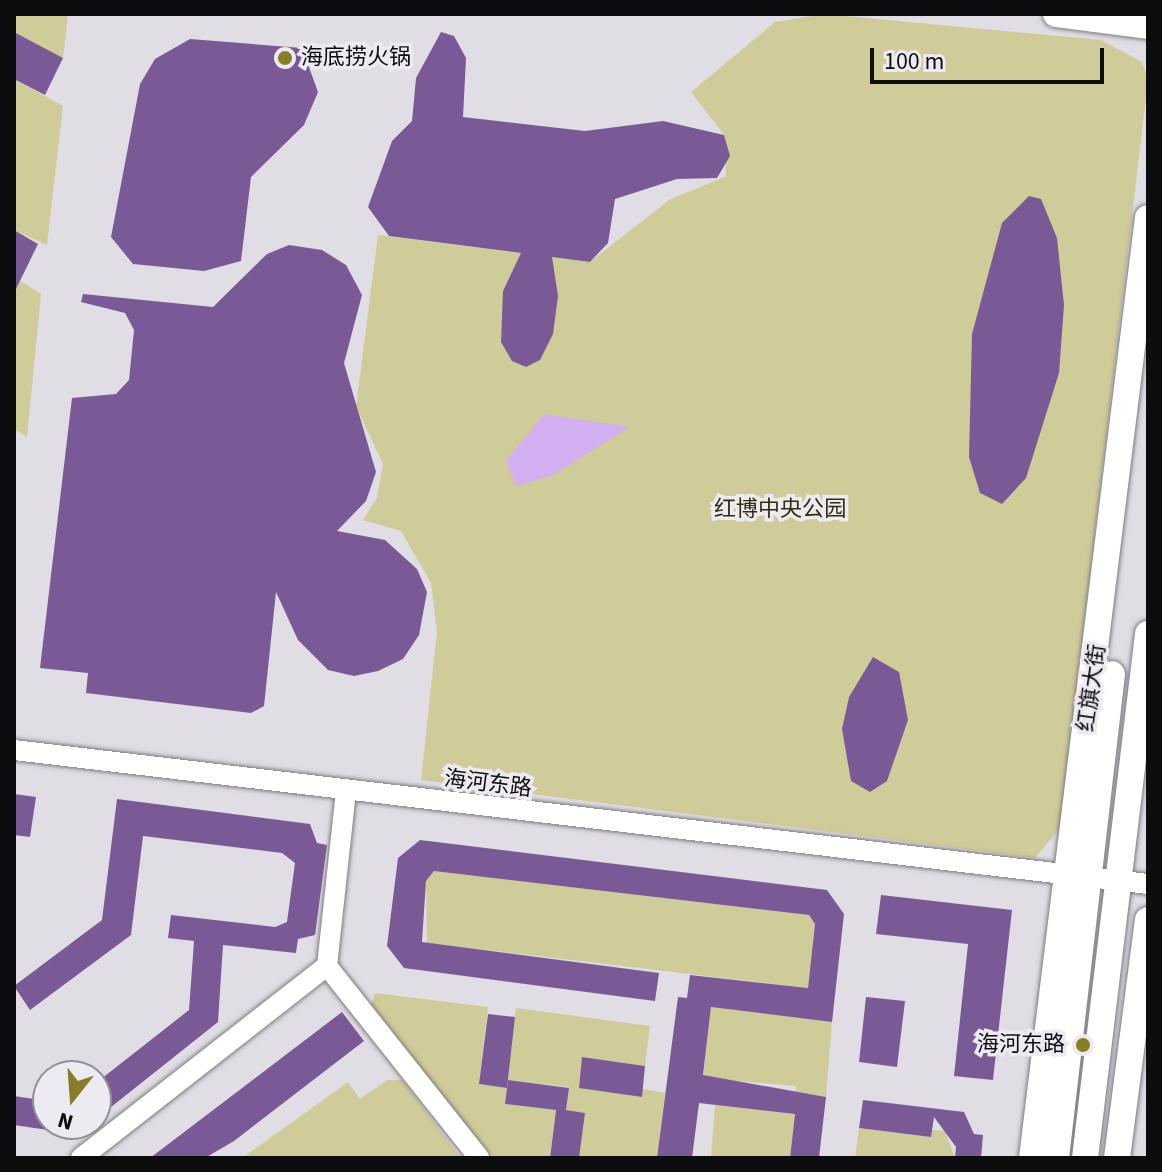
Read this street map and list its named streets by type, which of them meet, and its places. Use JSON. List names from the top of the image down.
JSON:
{
  "streets": {
    "main road": ["红旗大街"],
    "street": ["海河东路"]
  },
  "crossings": [
    ["红旗大街", "海河东路"]
  ],
  "parks": ["红博中央公园"],
  "places": ["海底捞火锅", "海河东路"],
  "scale_bar": "100 m",
  "north": "bottom"
}
